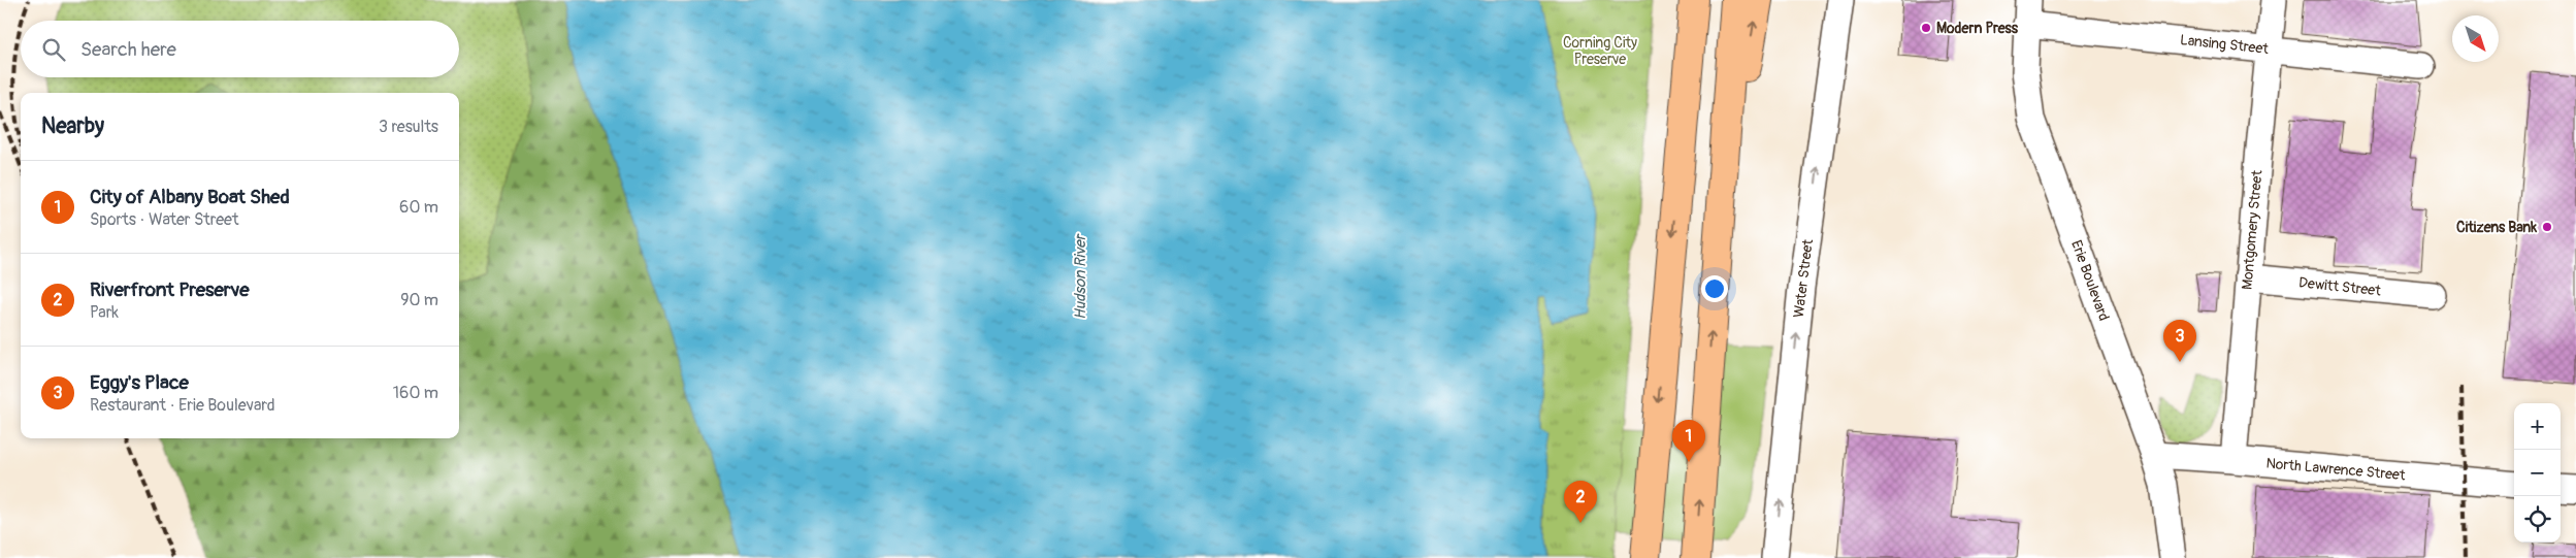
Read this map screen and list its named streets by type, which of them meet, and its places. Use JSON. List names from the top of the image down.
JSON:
{
  "streets": {
    "street": [
      "Lansing Street",
      "Montgomery Street",
      "Water Street",
      "Erie Boulevard",
      "Dewitt Street",
      "North Lawrence Street"
    ]
  },
  "crossings": [
    ["Lansing Street", "Montgomery Street"],
    ["Lansing Street", "Erie Boulevard"],
    ["Montgomery Street", "Dewitt Street"],
    ["Montgomery Street", "North Lawrence Street"],
    ["Erie Boulevard", "North Lawrence Street"]
  ],
  "one_way": ["Water Street"],
  "water": ["Hudson River"],
  "parks": ["Corning City Preserve"],
  "places": ["Modern Press", "Citizens Bank"],
  "north": "bottom right",
  "page": {
    "search": "Search here",
    "heading": ["Nearby", "3 results"],
    "list": [
      {
        "mark": "1",
        "name": "City of Albany Boat Shed",
        "note": "Sports · Water Street",
        "value": "60 m"
      },
      {
        "mark": "2",
        "name": "Riverfront Preserve",
        "note": "Park",
        "value": "90 m"
      },
      {
        "mark": "3",
        "name": "Eggy's Place",
        "note": "Restaurant · Erie Boulevard",
        "value": "160 m"
      }
    ],
    "pins": ["3", "1", "2"],
    "map_buttons": ["+", "−"]
  }
}
